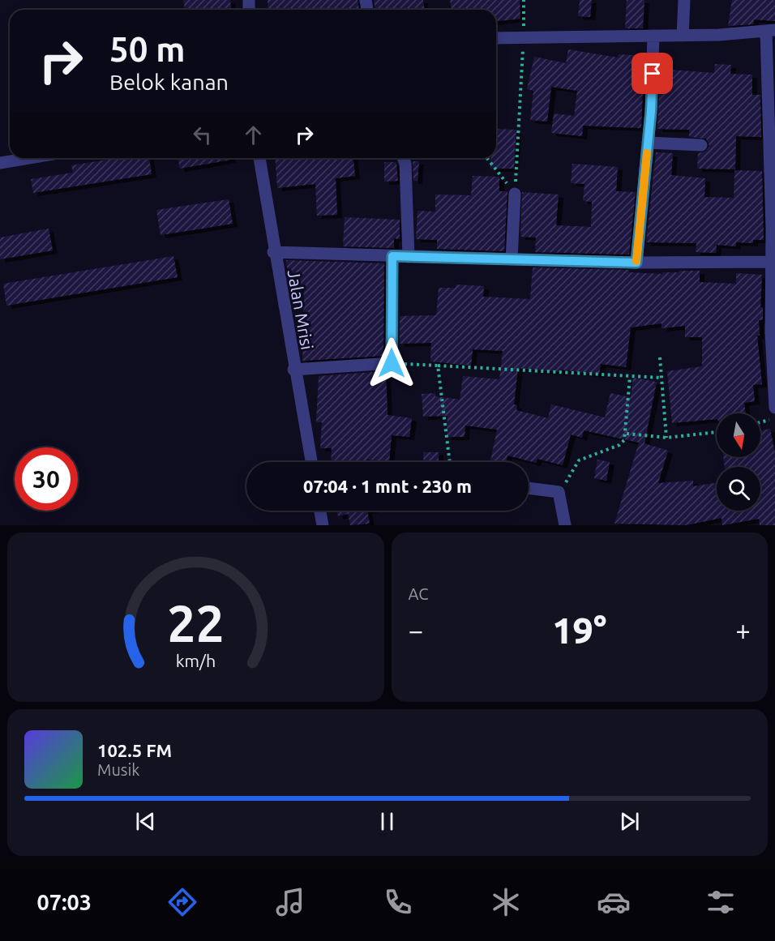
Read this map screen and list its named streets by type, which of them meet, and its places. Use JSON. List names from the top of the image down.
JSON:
{
  "streets": {
    "street": ["Jalan Mrisi"]
  },
  "north": "bottom",
  "page": {
    "turn": ["50 m", "Belok kanan"],
    "limit": "30",
    "trip": "07:04 · 1 mnt · 230 m",
    "tile": "AC",
    "heat": ["−", "19°", "+"],
    "song": ["102.5 FM", "Musik"],
    "tabs": "07:03",
    "gauge": ["22", "km/h"]
  }
}
